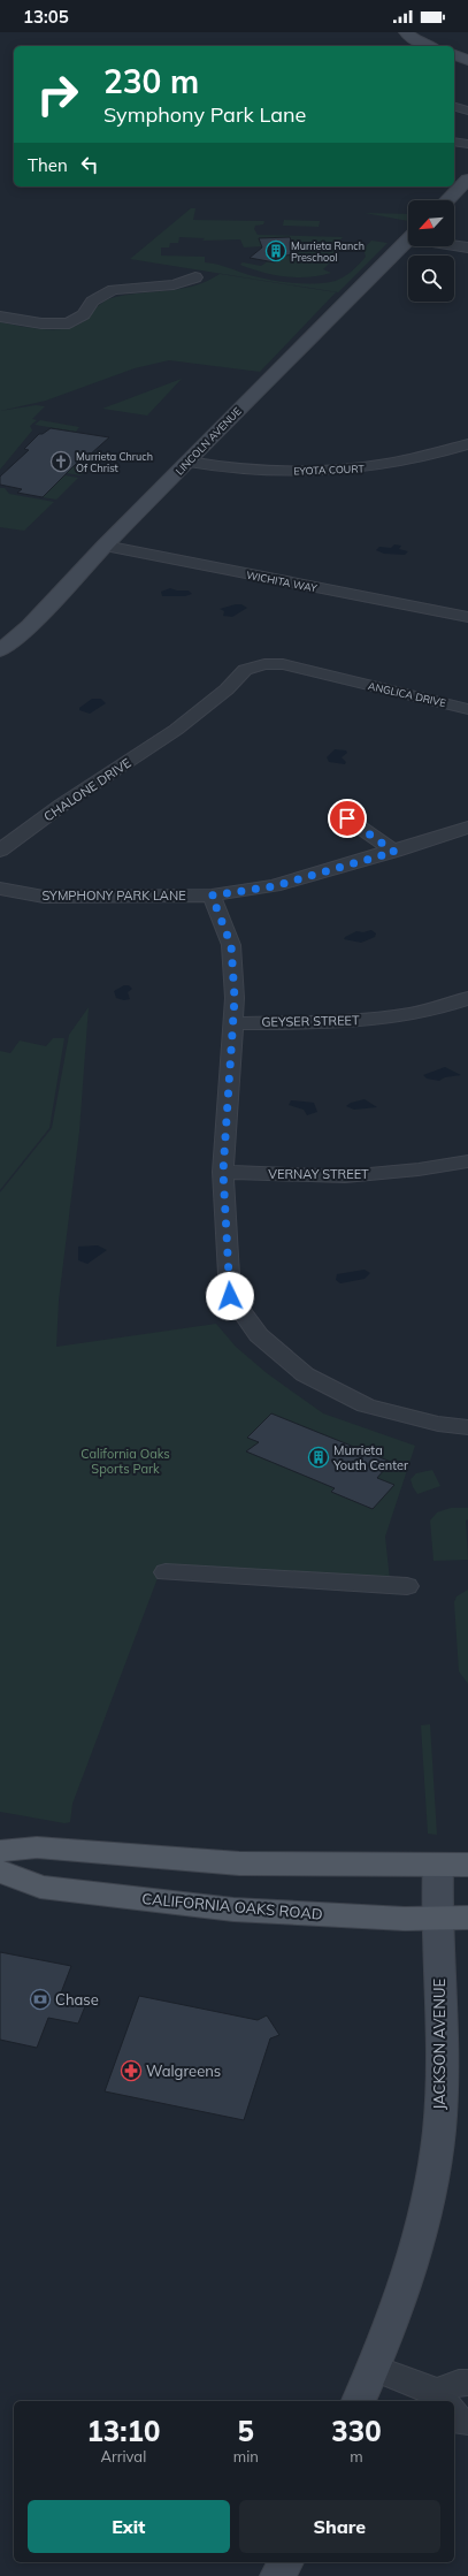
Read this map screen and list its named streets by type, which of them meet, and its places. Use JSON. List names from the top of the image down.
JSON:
{
  "streets": {
    "main road": ["CALIFORNIA OAKS ROAD"],
    "street": [
      "LINCOLN AVENUE",
      "EYOTA COURT",
      "WICHITA WAY",
      "ANGLICA DRIVE",
      "CHALONE DRIVE",
      "SYMPHONY PARK LANE",
      "GEYSER STREET",
      "VERNAY STREET",
      "JACKSON AVENUE"
    ]
  },
  "crossings": [
    ["LINCOLN AVENUE", "EYOTA COURT"],
    ["LINCOLN AVENUE", "WICHITA WAY"],
    ["ANGLICA DRIVE", "CHALONE DRIVE"],
    ["CALIFORNIA OAKS ROAD", "JACKSON AVENUE"]
  ],
  "parks": ["California Oaks Sports Park"],
  "places": {
    "building": ["Murrieta Ranch Preschool", "Murrieta Youth Center"],
    "church": ["Murrieta Chruch Of Christ"],
    "bank": ["Chase"],
    "pharmacy": ["Walgreens"]
  },
  "north": "bottom left",
  "page": {
    "status": "13:05",
    "turn": ["230 m", "Symphony Park Lane"],
    "then": "Then",
    "eta": [
      "13:10",
      "Arrival",
      "5",
      "min",
      "330",
      "m"
    ],
    "buttons": ["Exit", "Share"]
  }
}
